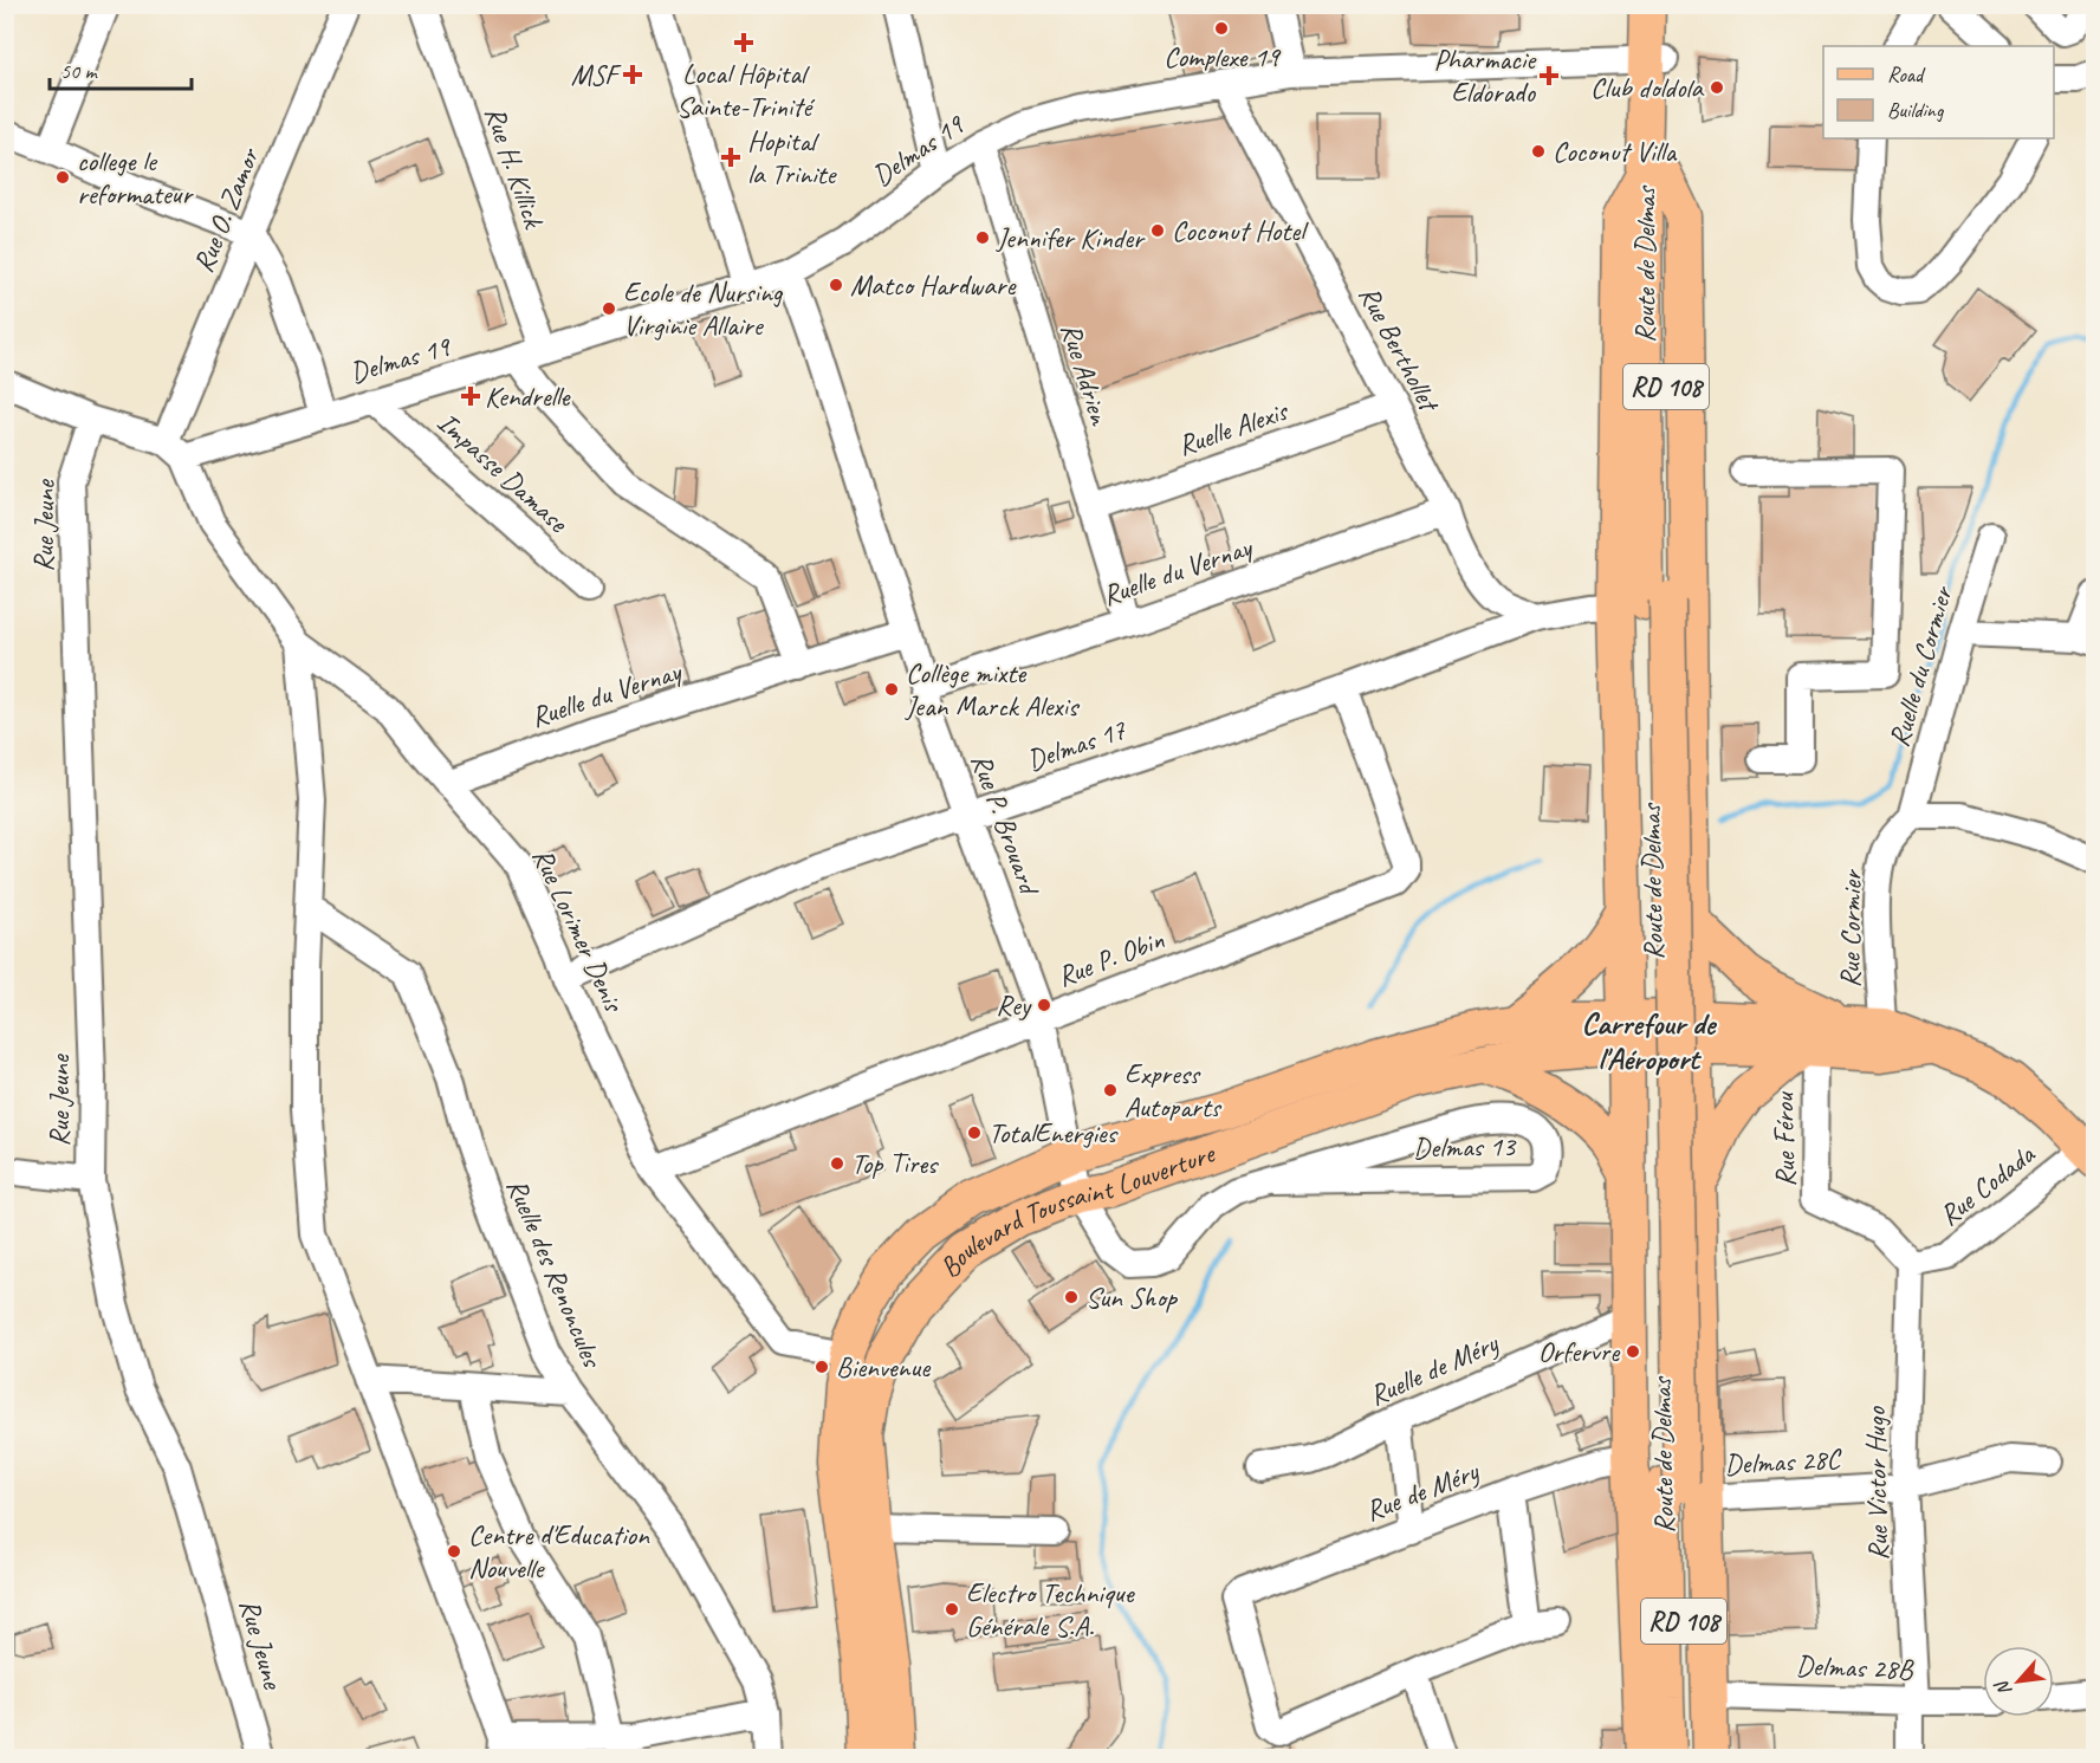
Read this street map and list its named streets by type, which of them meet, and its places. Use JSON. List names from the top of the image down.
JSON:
{
  "streets": {
    "main road": ["Route de Delmas", "RD 108", "Boulevard Toussaint Louverture"],
    "street": [
      "Delmas 19",
      "Rue H. Killick",
      "Rue O. Zamor",
      "Rue Berthollet",
      "Rue Adrien",
      "Ruelle Alexis",
      "Impasse Damase",
      "Rue Jeune",
      "Ruelle du Vernay",
      "Ruelle du Cormier",
      "Delmas 17",
      "Rue P. Brouard",
      "Rue Lorimer Denis",
      "Rue Cormier",
      "Rue P. Obin",
      "Rue Férou",
      "Delmas 13",
      "Rue Codada",
      "Ruelle des Renoncules",
      "Ruelle de Méry",
      "Delmas 28C",
      "Rue Victor Hugo",
      "Rue de Méry",
      "Delmas 28B"
    ]
  },
  "crossings": [
    ["Delmas 19", "Rue H. Killick"],
    ["Delmas 19", "Rue O. Zamor"],
    ["Delmas 19", "Route de Delmas"],
    ["Delmas 19", "Rue Berthollet"],
    ["Delmas 19", "Rue Adrien"],
    ["Delmas 19", "Impasse Damase"],
    ["Delmas 19", "Rue P. Brouard"],
    ["Delmas 19", "Rue Lorimer Denis"],
    ["Rue O. Zamor", "Rue Lorimer Denis"],
    ["Route de Delmas", "Delmas 17"],
    ["Route de Delmas", "Delmas 28C"],
    ["Rue Berthollet", "Ruelle Alexis"],
    ["Rue Berthollet", "Ruelle du Vernay"],
    ["Rue Berthollet", "Delmas 17"],
    ["Rue Adrien", "Ruelle Alexis"],
    ["Rue Adrien", "Ruelle du Vernay"],
    ["Ruelle du Vernay", "Rue P. Brouard"],
    ["Ruelle du Vernay", "Rue Lorimer Denis"],
    ["Ruelle du Cormier", "Rue Cormier"],
    ["Delmas 17", "Rue P. Brouard"],
    ["Delmas 17", "Rue Lorimer Denis"],
    ["Delmas 17", "Rue P. Obin"],
    ["Rue P. Brouard", "Rue P. Obin"],
    ["Rue P. Brouard", "Delmas 13"],
    ["Rue P. Brouard", "Boulevard Toussaint Louverture"],
    ["Rue Lorimer Denis", "Rue P. Obin"],
    ["Rue Lorimer Denis", "Boulevard Toussaint Louverture"],
    ["Rue Férou", "Rue Codada"],
    ["Rue Férou", "Rue Victor Hugo"],
    ["Delmas 13", "Boulevard Toussaint Louverture"],
    ["Rue Codada", "Rue Victor Hugo"],
    ["Delmas 28C", "Rue Victor Hugo"],
    ["Rue Victor Hugo", "Delmas 28B"]
  ],
  "districts": ["Carrefour de l'Aéroport"],
  "places": {
    "other": [
      "Complexe 19",
      "Club doldola",
      "Coconut Villa",
      "college le reformateur",
      "Coconut Hotel",
      "Jennifer Kinder",
      "Matco Hardware",
      "Ecole de Nursing Virginie Allaire",
      "Collège mixte Jean Marck Alexis",
      "Rey",
      "Express Autoparts",
      "TotalEnergies",
      "Top Tires",
      "Sun Shop",
      "Orfervre",
      "Bienvenue",
      "Centre d'Education Nouvelle",
      "Electro Technique Générale S.A."
    ],
    "health": [
      "Local Hôpital Sainte-Trinité",
      "MSF",
      "Pharmacie Eldorado",
      "Hopital la Trinite",
      "Kendrelle"
    ]
  },
  "legend": ["Road", "Building"],
  "scale_bar": "50 m",
  "north": "bottom left"
}
